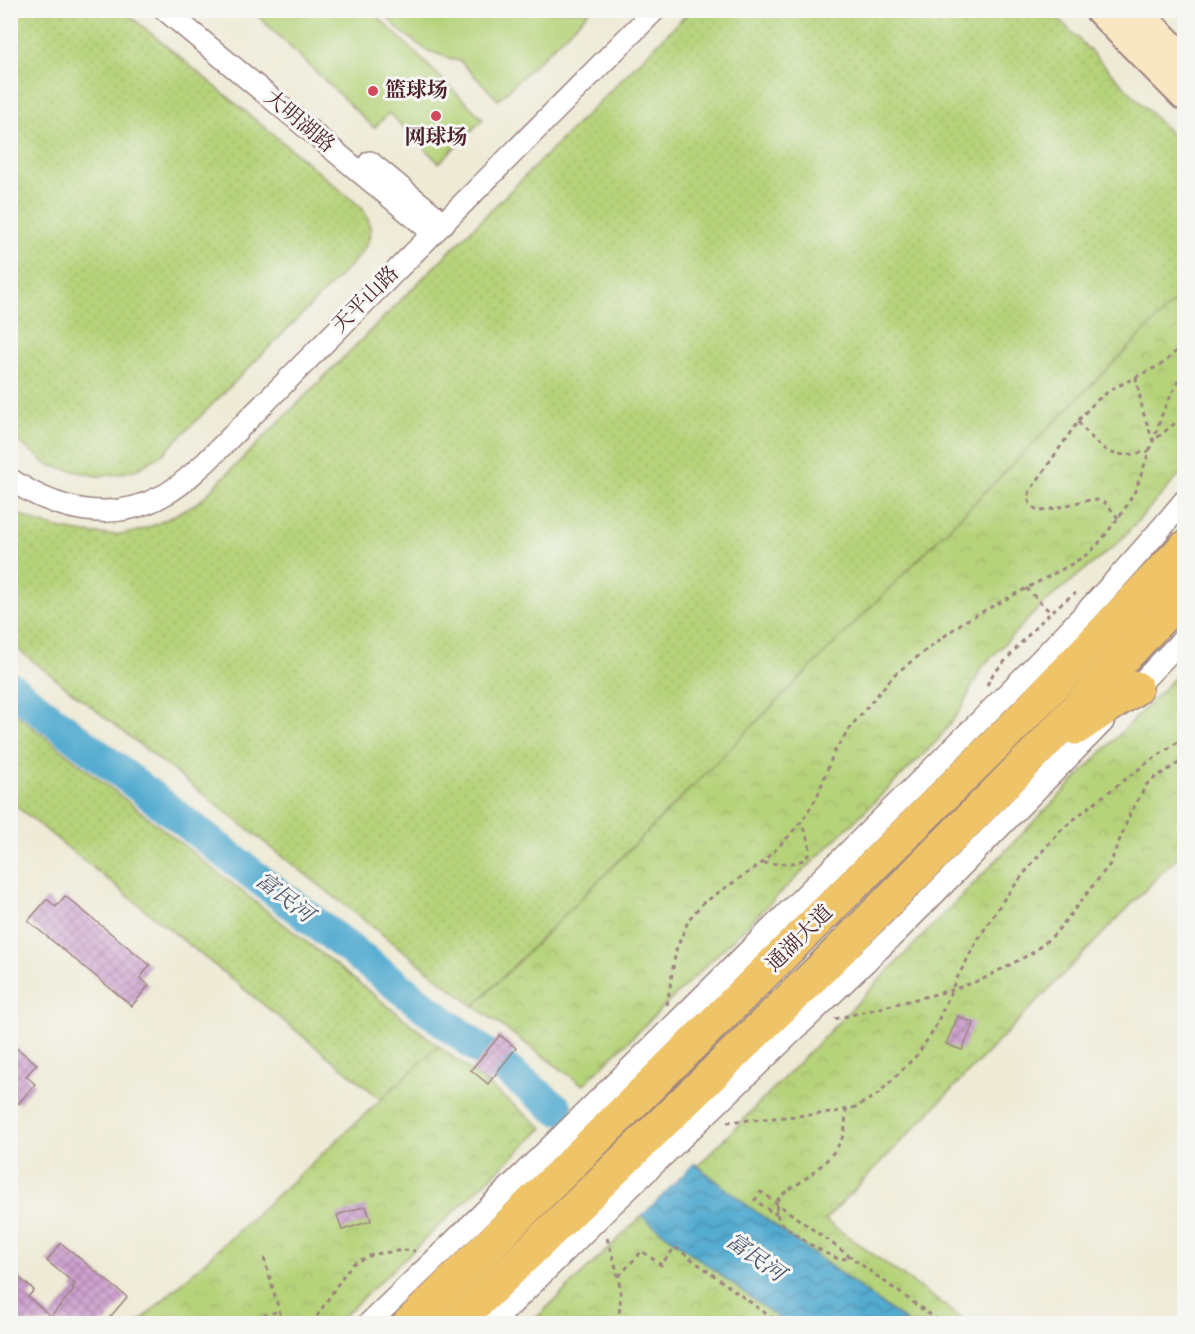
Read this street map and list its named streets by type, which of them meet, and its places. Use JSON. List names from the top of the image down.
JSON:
{
  "streets": {
    "main road": ["通湖大道"],
    "street": ["大明湖路", "天平山路"]
  },
  "crossings": [
    ["大明湖路", "天平山路"]
  ],
  "water": ["富民河"],
  "places": ["篮球场", "网球场"]
}
